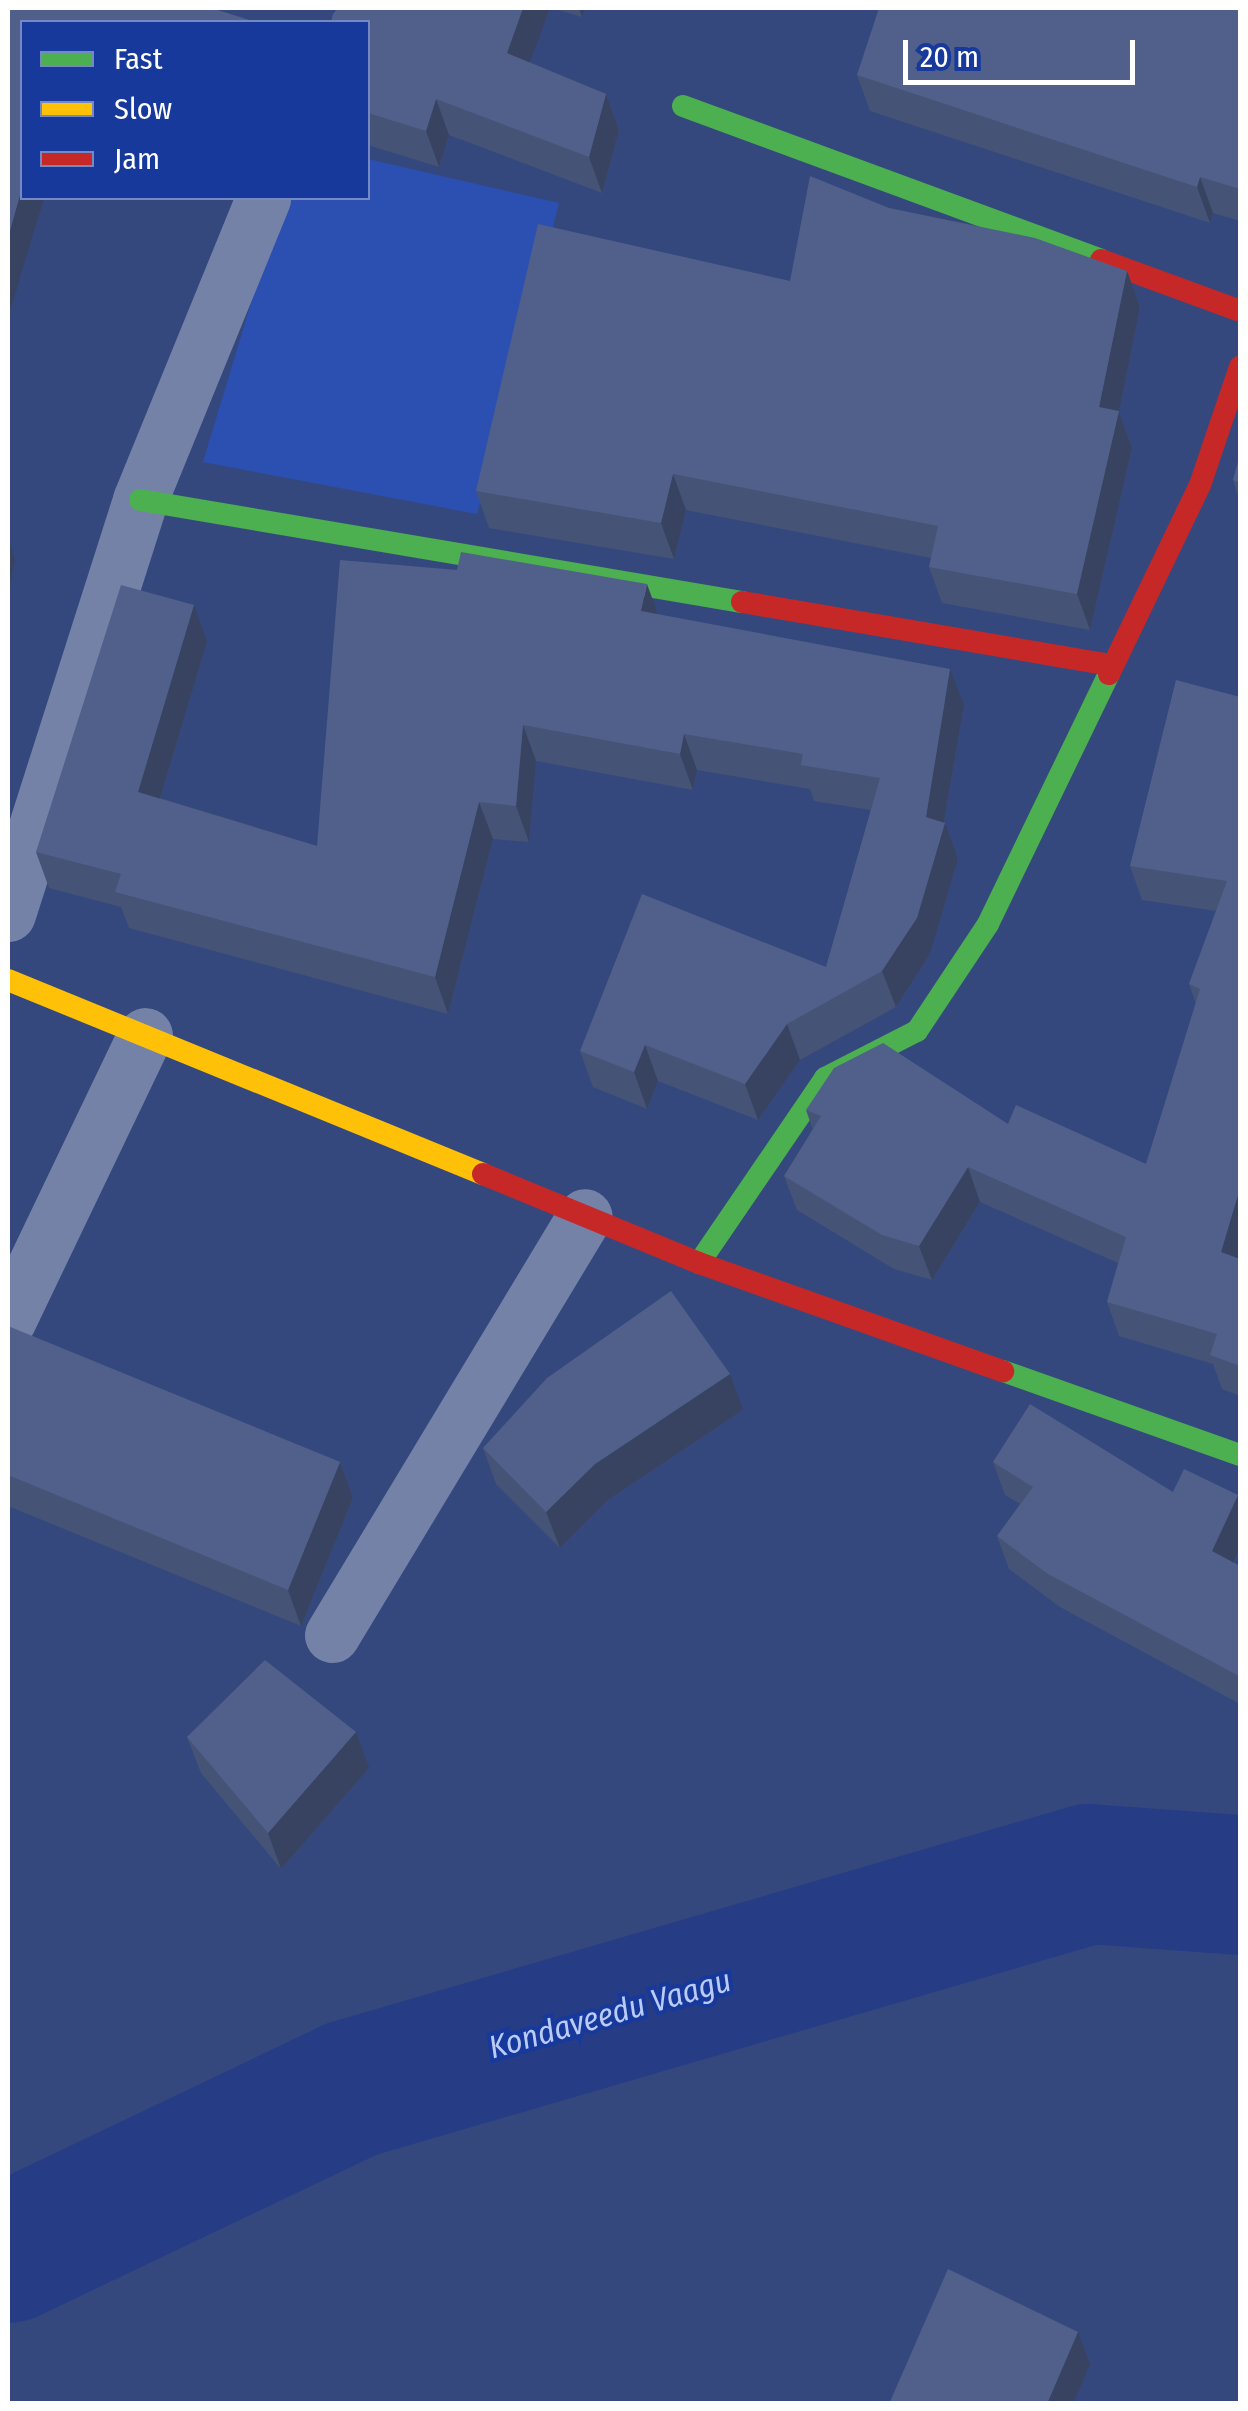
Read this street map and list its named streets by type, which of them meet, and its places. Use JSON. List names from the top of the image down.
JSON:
{
  "water": ["Kondaveedu Vaagu"],
  "legend": ["Fast", "Slow", "Jam"],
  "scale_bar": "20 m"
}
